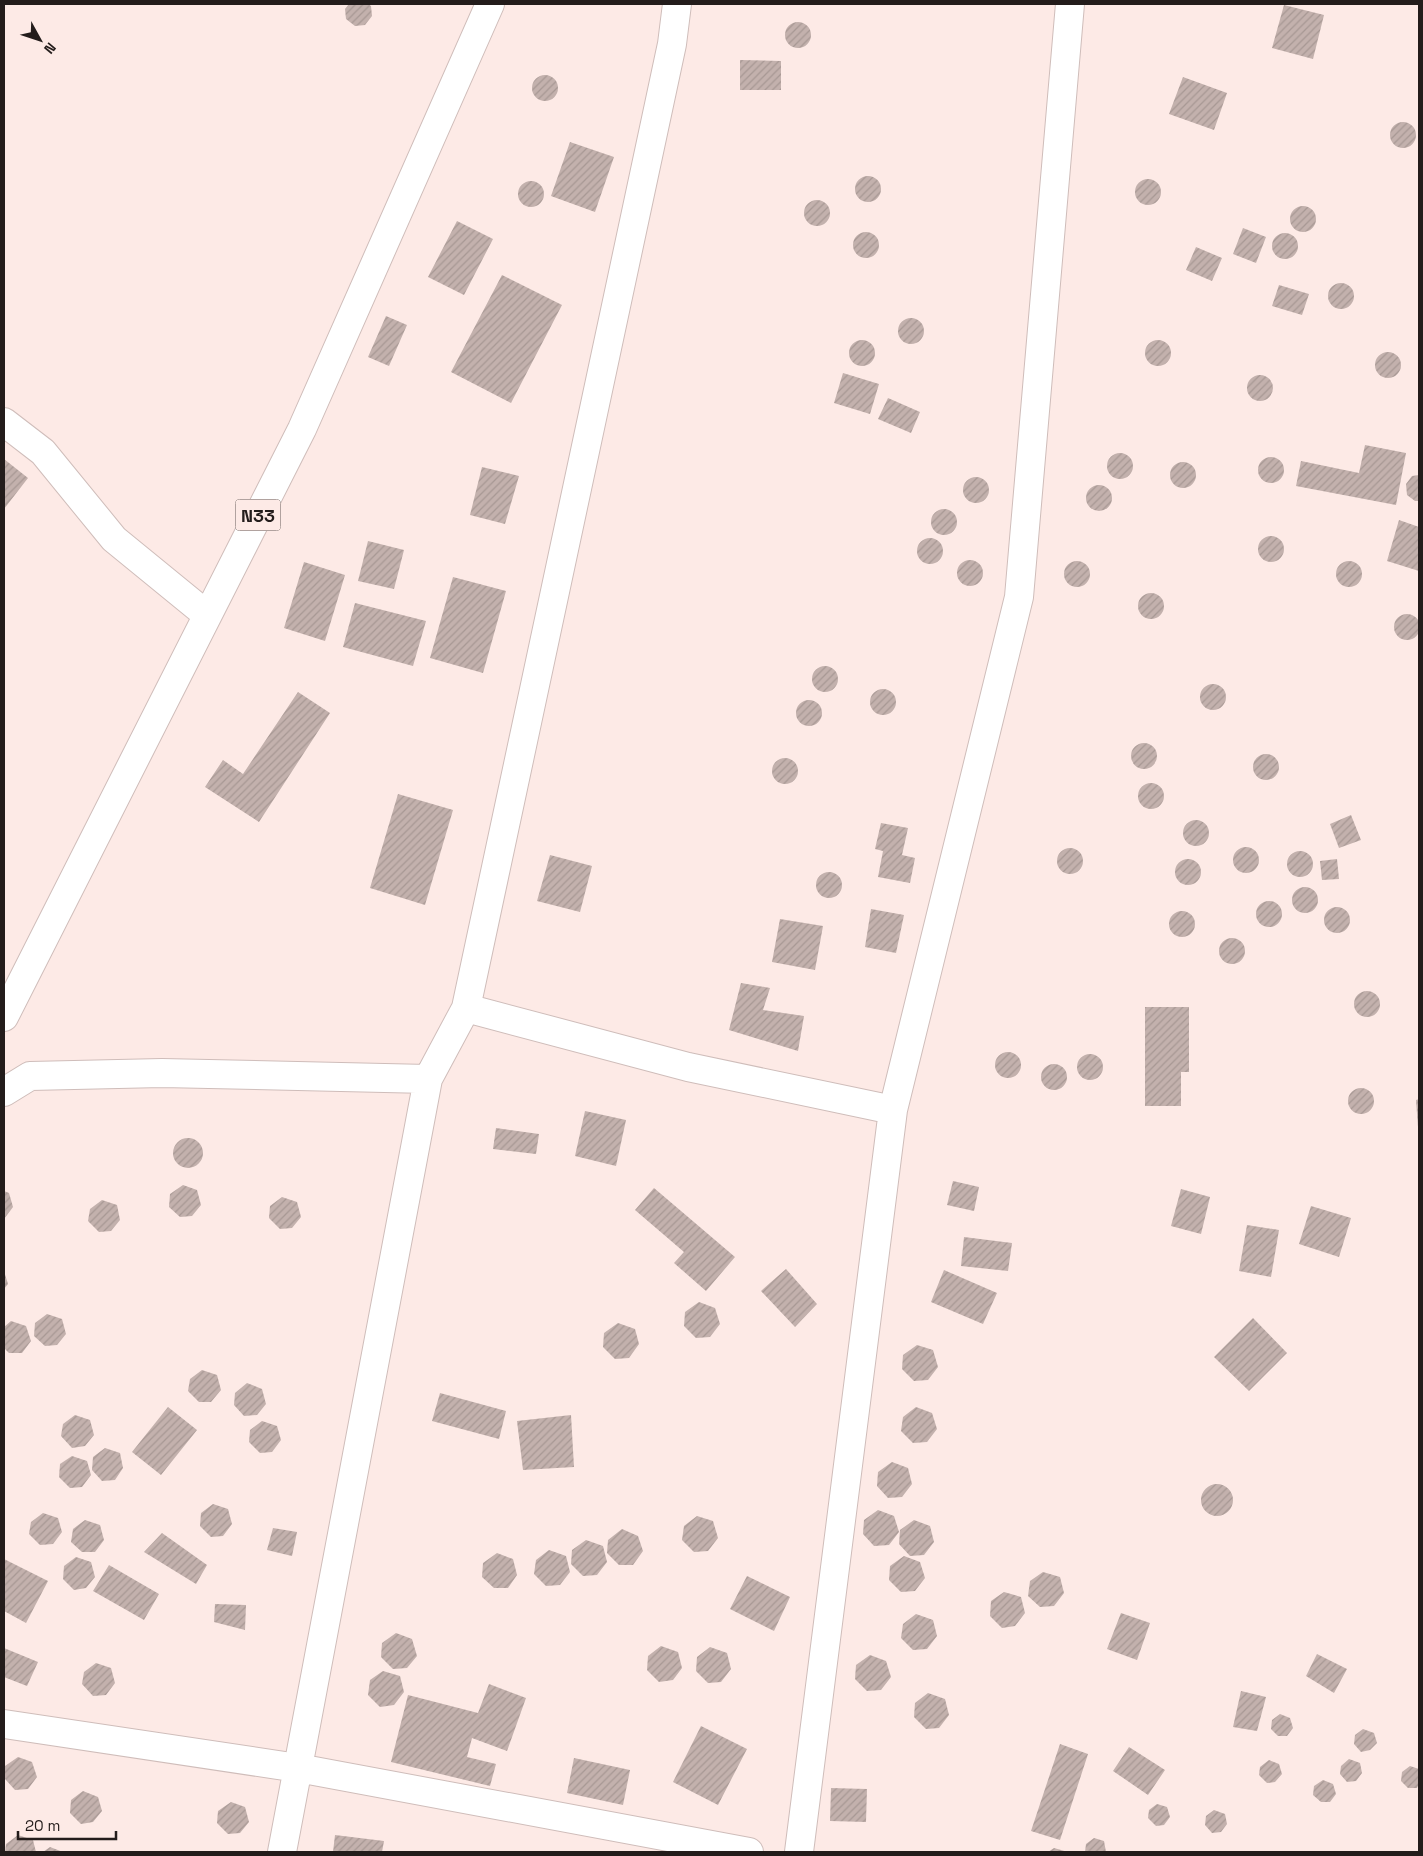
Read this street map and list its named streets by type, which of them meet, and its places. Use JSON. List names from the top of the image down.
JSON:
{
  "streets": {
    "street": ["N33"]
  },
  "scale_bar": "20 m",
  "north": "bottom right"
}
